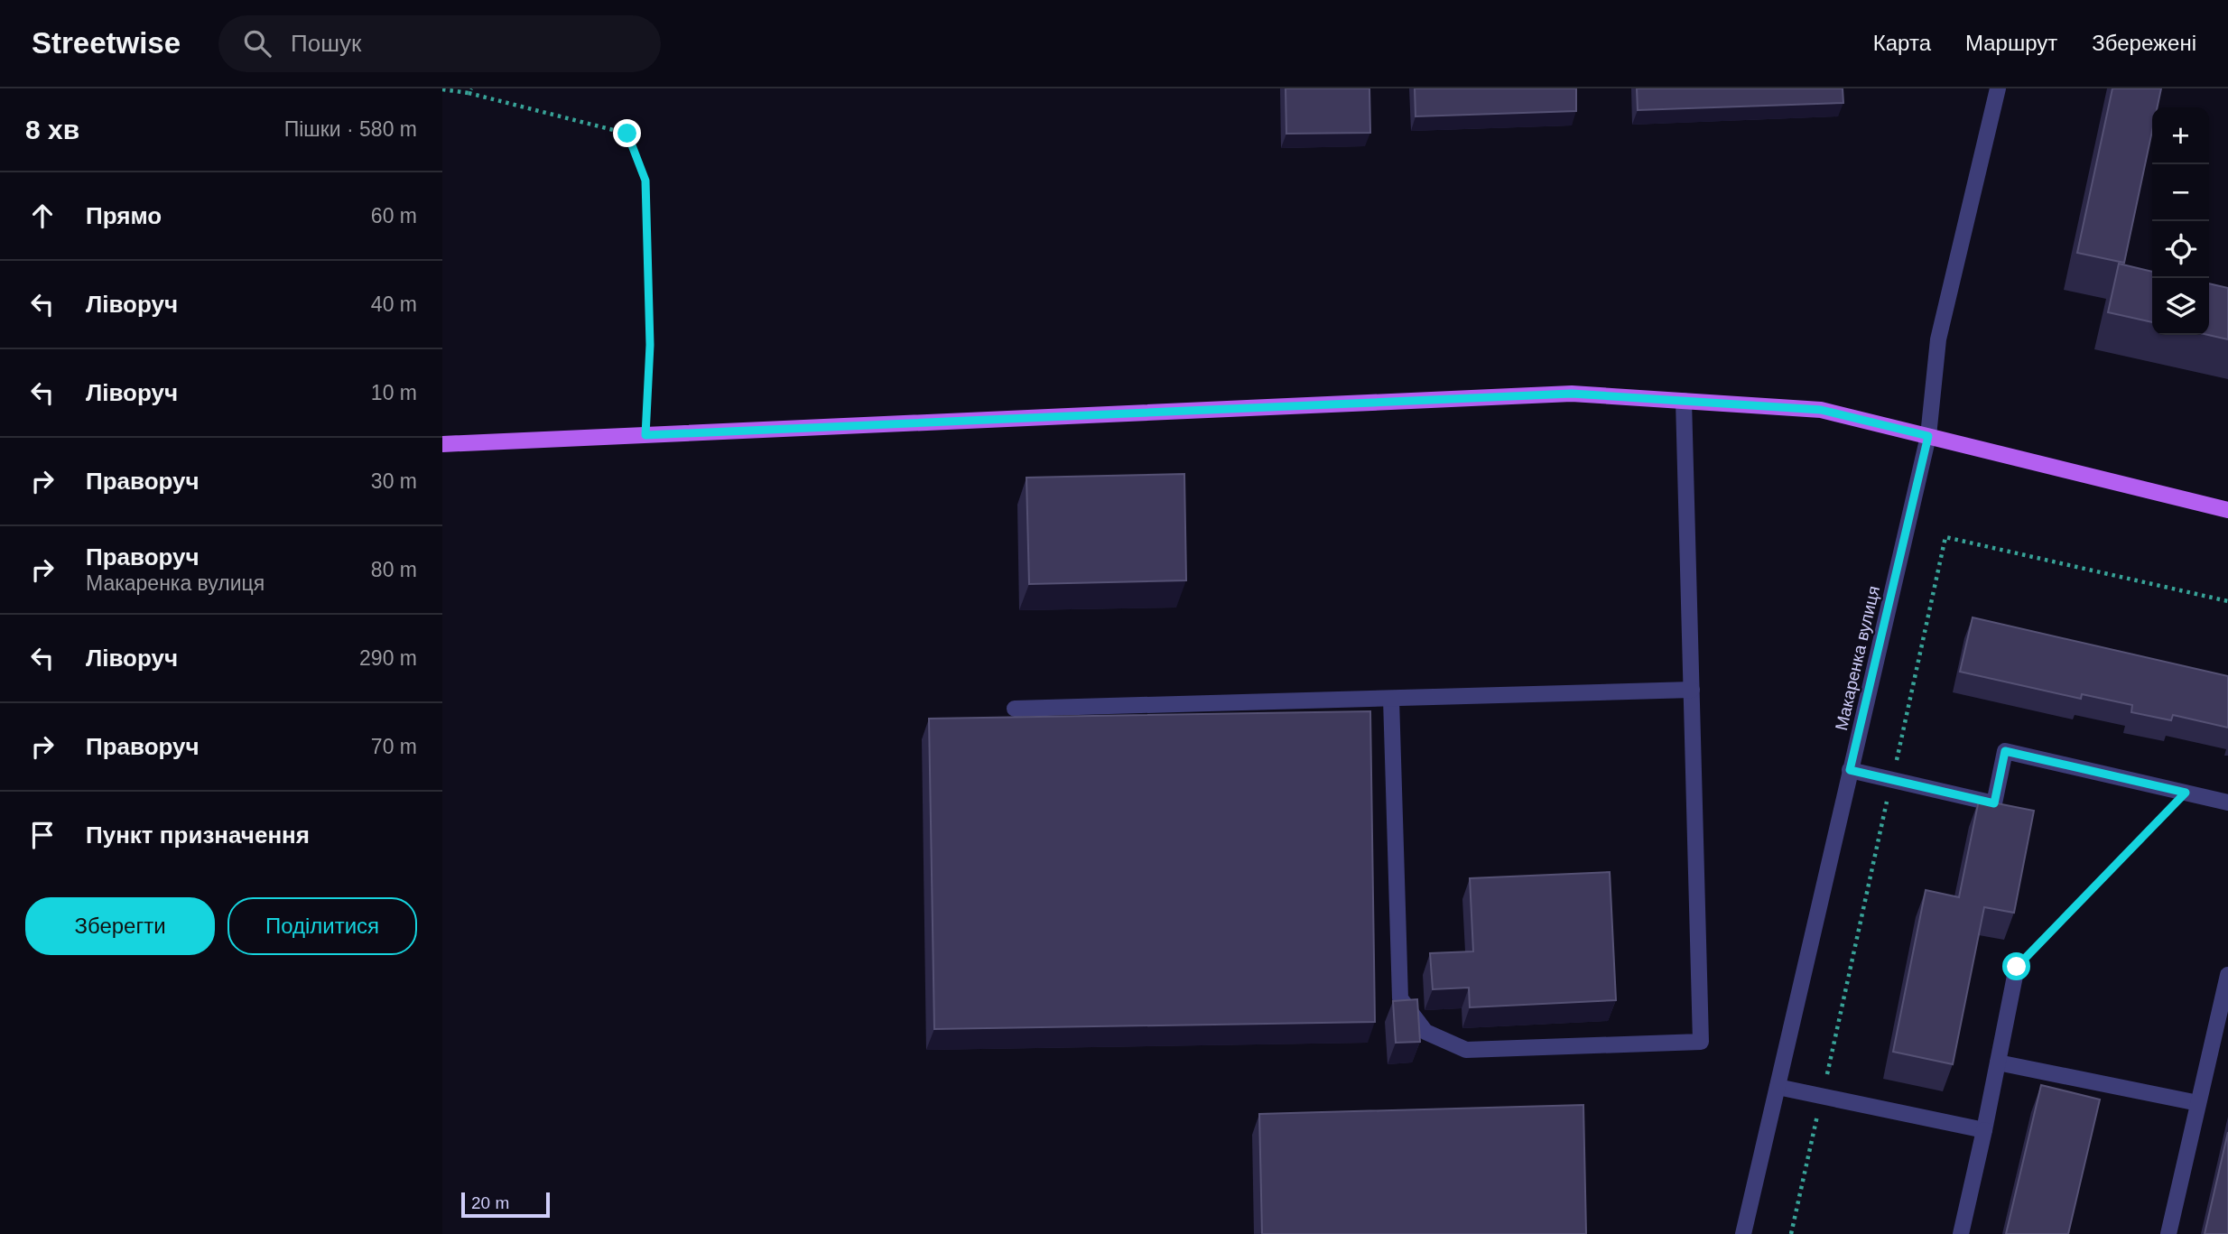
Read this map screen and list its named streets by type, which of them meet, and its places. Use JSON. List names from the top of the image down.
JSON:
{
  "streets": {
    "street": ["Макаренка вулиця"]
  },
  "scale_bar": "20 m",
  "page": {
    "header": "Streetwise",
    "search": "Пошук",
    "nav": ["Карта", "Маршрут", "Збережені"],
    "heading": ["8 хв", "Пішки · 580 m"],
    "map_buttons": ["+", "−"],
    "list": [
      ["Прямо", "60 m"],
      ["Ліворуч", "40 m"],
      ["Ліворуч", "10 m"],
      ["Праворуч", "30 m"],
      ["Праворуч", "Макаренка вулиця", "80 m"],
      ["Ліворуч", "290 m"],
      ["Праворуч", "70 m"],
      "Пункт призначення"
    ],
    "buttons": ["Зберегти", "Поділитися"],
    "scale": "20 m"
  }
}
